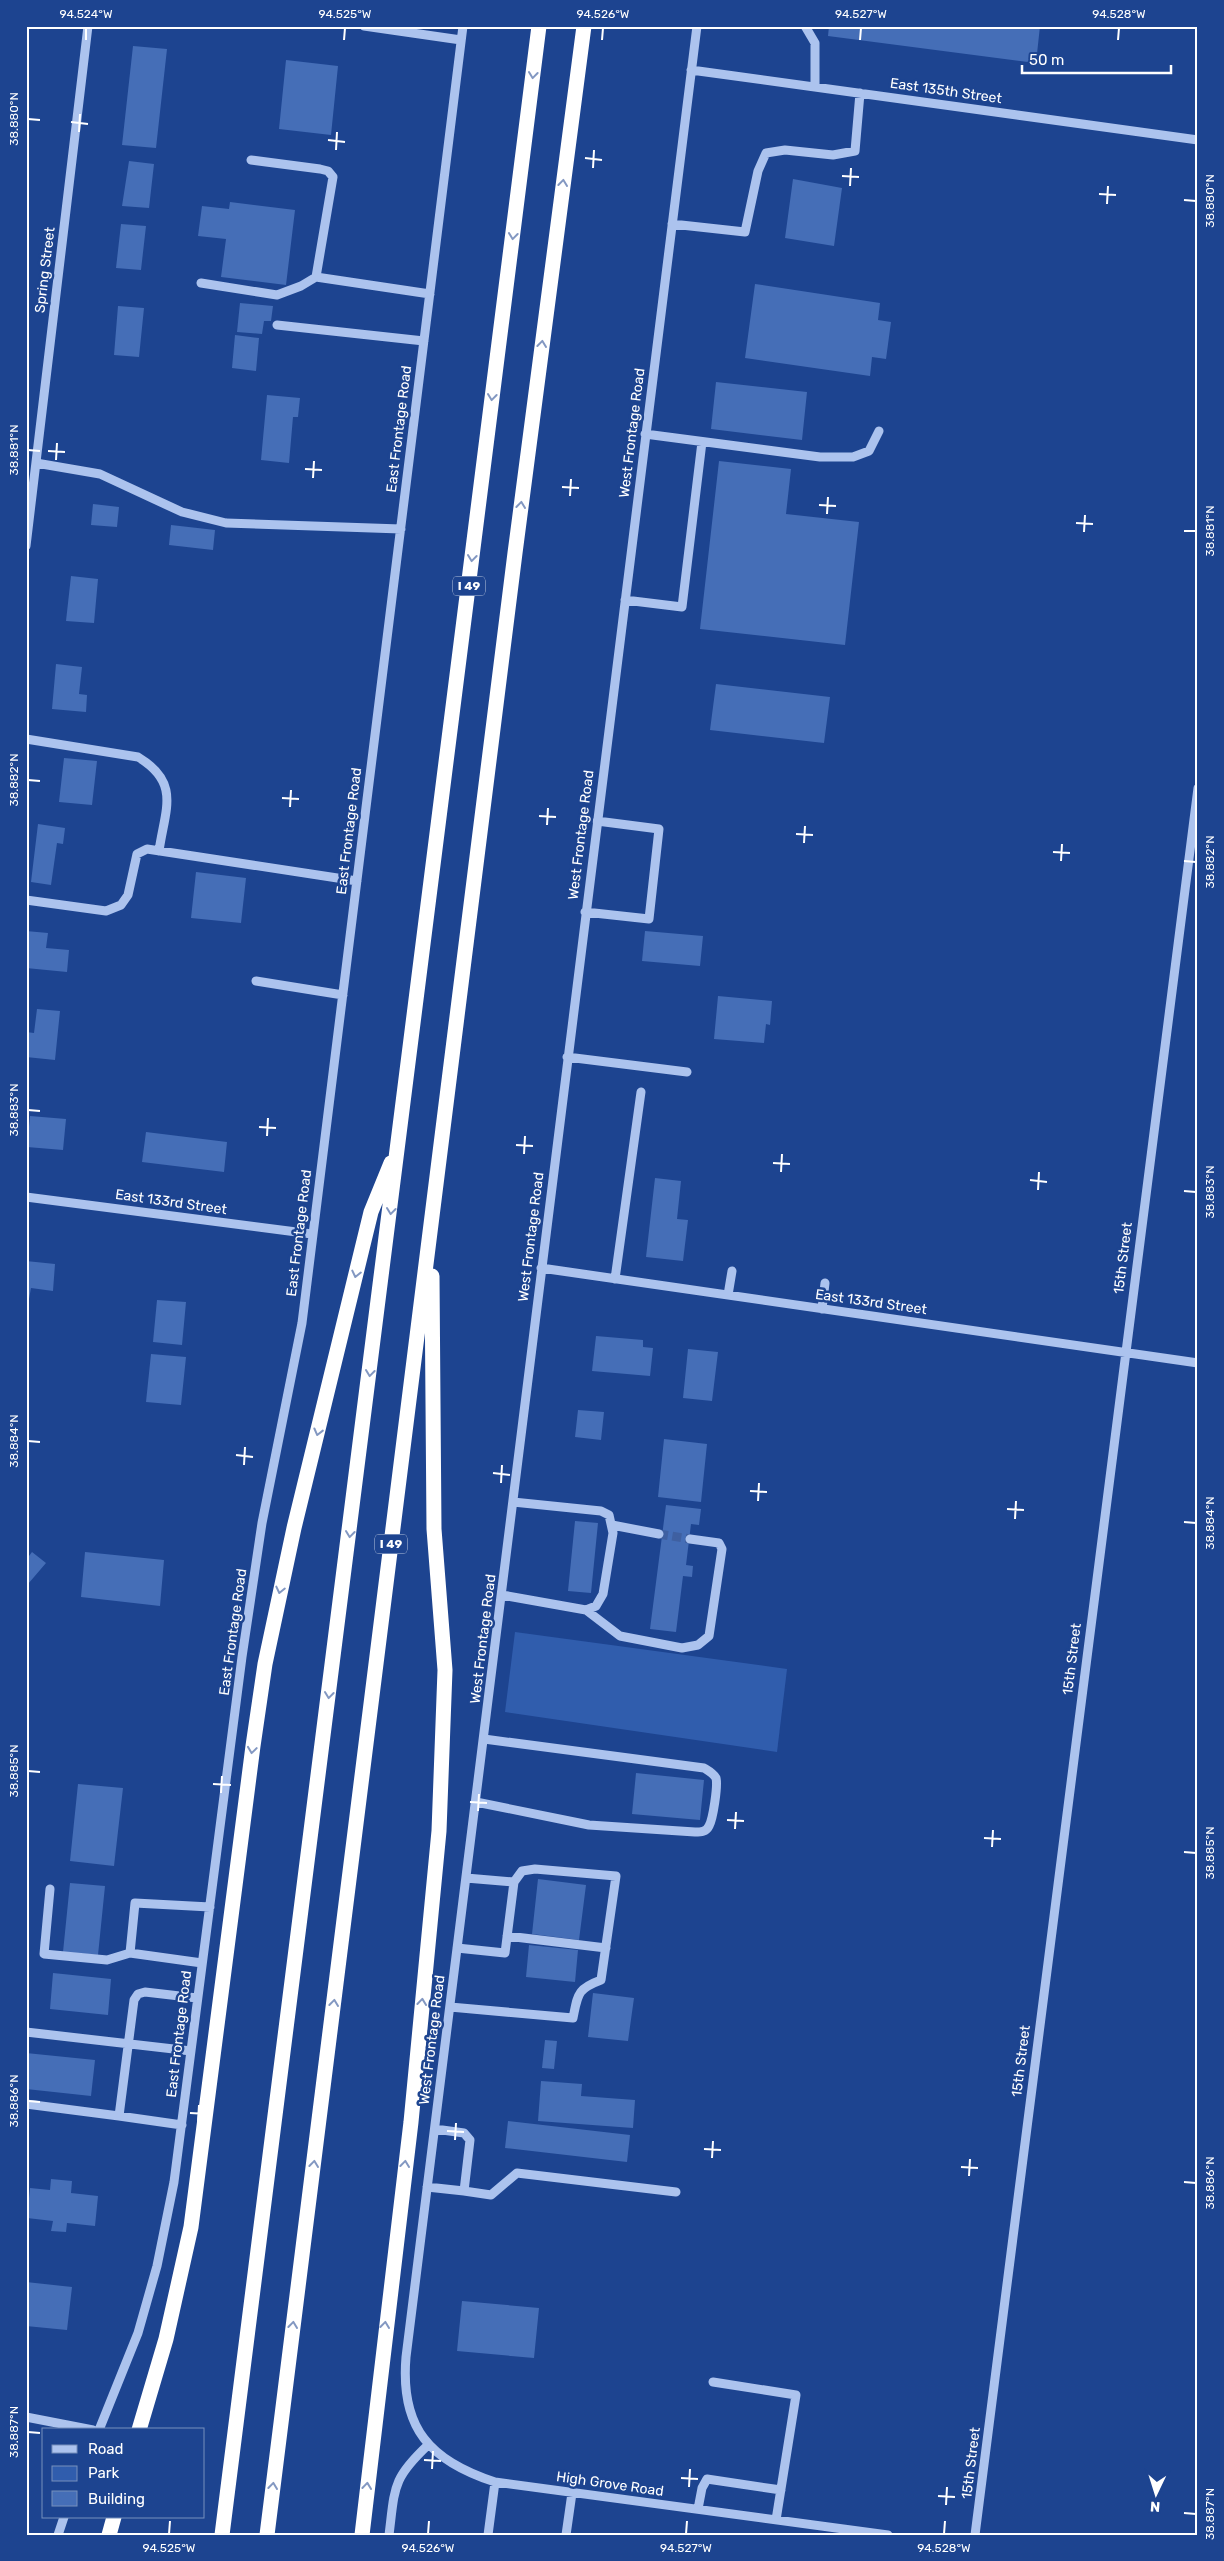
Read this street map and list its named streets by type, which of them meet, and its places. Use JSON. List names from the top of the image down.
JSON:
{
  "streets": {
    "highway": ["I 49"],
    "street": [
      "East 135th Street",
      "Spring Street",
      "East Frontage Road",
      "West Frontage Road",
      "East 133rd Street",
      "15th Street",
      "High Grove Road"
    ]
  },
  "crossings": [
    ["East 135th Street", "West Frontage Road"],
    ["East Frontage Road", "East 133rd Street"],
    ["West Frontage Road", "East 133rd Street"],
    ["West Frontage Road", "High Grove Road"],
    ["East 133rd Street", "15th Street"]
  ],
  "legend": ["Road", "Park", "Building"],
  "scale_bar": "50 m",
  "north": "bottom",
  "coordinates": [
    "94.524°W",
    "94.525°W",
    "94.526°W",
    "94.527°W",
    "94.528°W",
    "38.880°N",
    "38.881°N",
    "38.882°N",
    "38.883°N",
    "38.884°N",
    "38.885°N",
    "38.886°N",
    "38.887°N"
  ]
}
